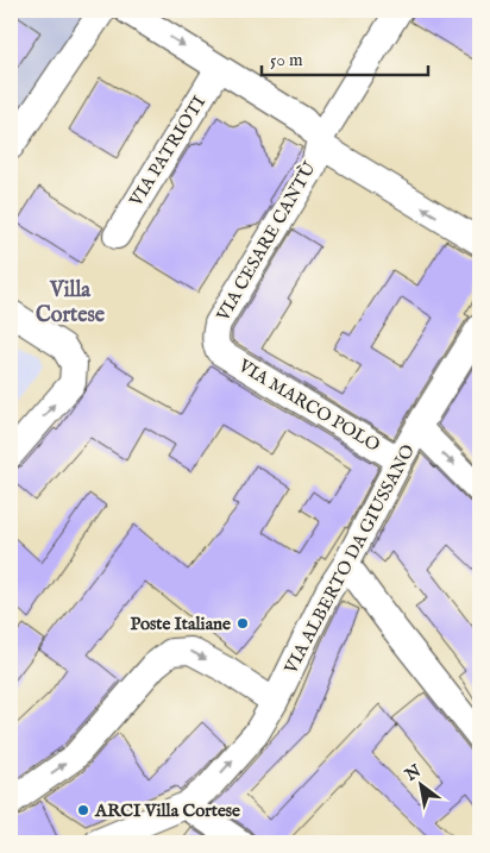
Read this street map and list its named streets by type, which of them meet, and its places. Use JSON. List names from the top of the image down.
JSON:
{
  "streets": {
    "street": [
      "VIA PATRIOTI",
      "VIA CESARE CANTÙ",
      "VIA MARCO POLO",
      "VIA ALBERTO DA GIUSSANO"
    ]
  },
  "crossings": [
    ["VIA CESARE CANTÙ", "VIA MARCO POLO"],
    ["VIA MARCO POLO", "VIA ALBERTO DA GIUSSANO"]
  ],
  "districts": ["Villa Cortese"],
  "places": ["Poste Italiane", "ARCI Villa Cortese"],
  "scale_bar": "50 m",
  "north": "top left"
}
